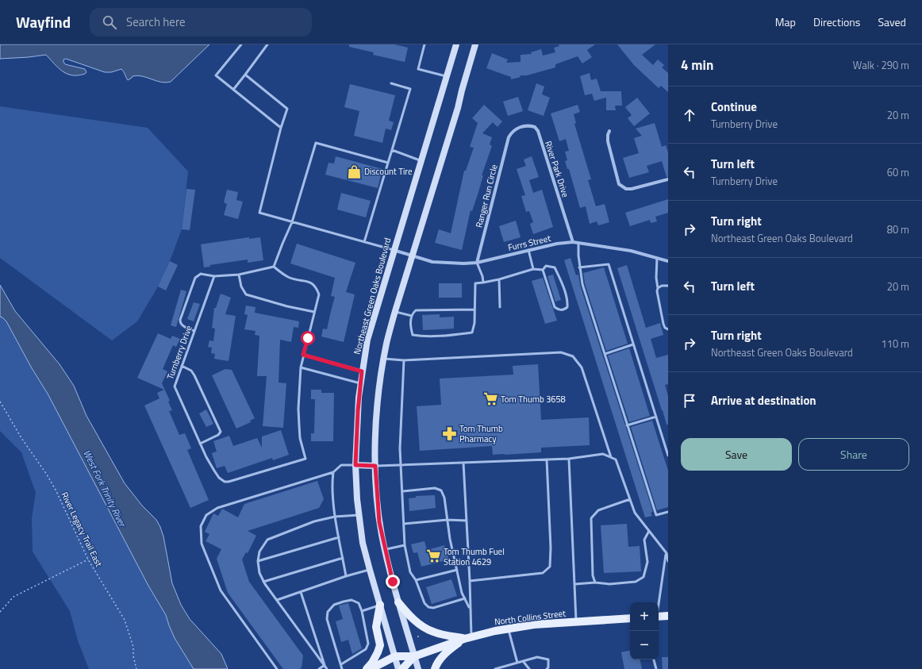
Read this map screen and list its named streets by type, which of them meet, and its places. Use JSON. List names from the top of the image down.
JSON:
{
  "streets": {
    "main road": ["Northeast Green Oaks Boulevard", "North Collins Street"],
    "street": ["River Park Drive", "Ranger Run Circle", "Furrs Street"],
    "lane": ["Turnberry Drive"],
    "path": ["River Legacy Trail East"]
  },
  "crossings": [
    ["River Park Drive", "Ranger Run Circle"],
    ["River Park Drive", "Furrs Street"],
    ["Ranger Run Circle", "Furrs Street"],
    ["Furrs Street", "Northeast Green Oaks Boulevard"],
    ["Northeast Green Oaks Boulevard", "North Collins Street"]
  ],
  "water": ["West Fork Trinity River"],
  "places": {
    "shop": ["Discount Tire"],
    "supermarket": ["Tom Thumb 3658", "Tom Thumb Fuel Station 4629"],
    "pharmacy": ["Tom Thumb Pharmacy"]
  },
  "page": {
    "header": "Wayfind",
    "search": "Search here",
    "nav": ["Map", "Directions", "Saved"],
    "heading": ["4 min", "Walk · 290 m"],
    "list": [
      ["Continue", "Turnberry Drive", "20 m"],
      ["Turn left", "Turnberry Drive", "60 m"],
      ["Turn right", "Northeast Green Oaks Boulevard", "80 m"],
      ["Turn left", "20 m"],
      ["Turn right", "Northeast Green Oaks Boulevard", "110 m"],
      "Arrive at destination"
    ],
    "buttons": ["Save", "Share"],
    "map_buttons": ["+", "−"]
  }
}
